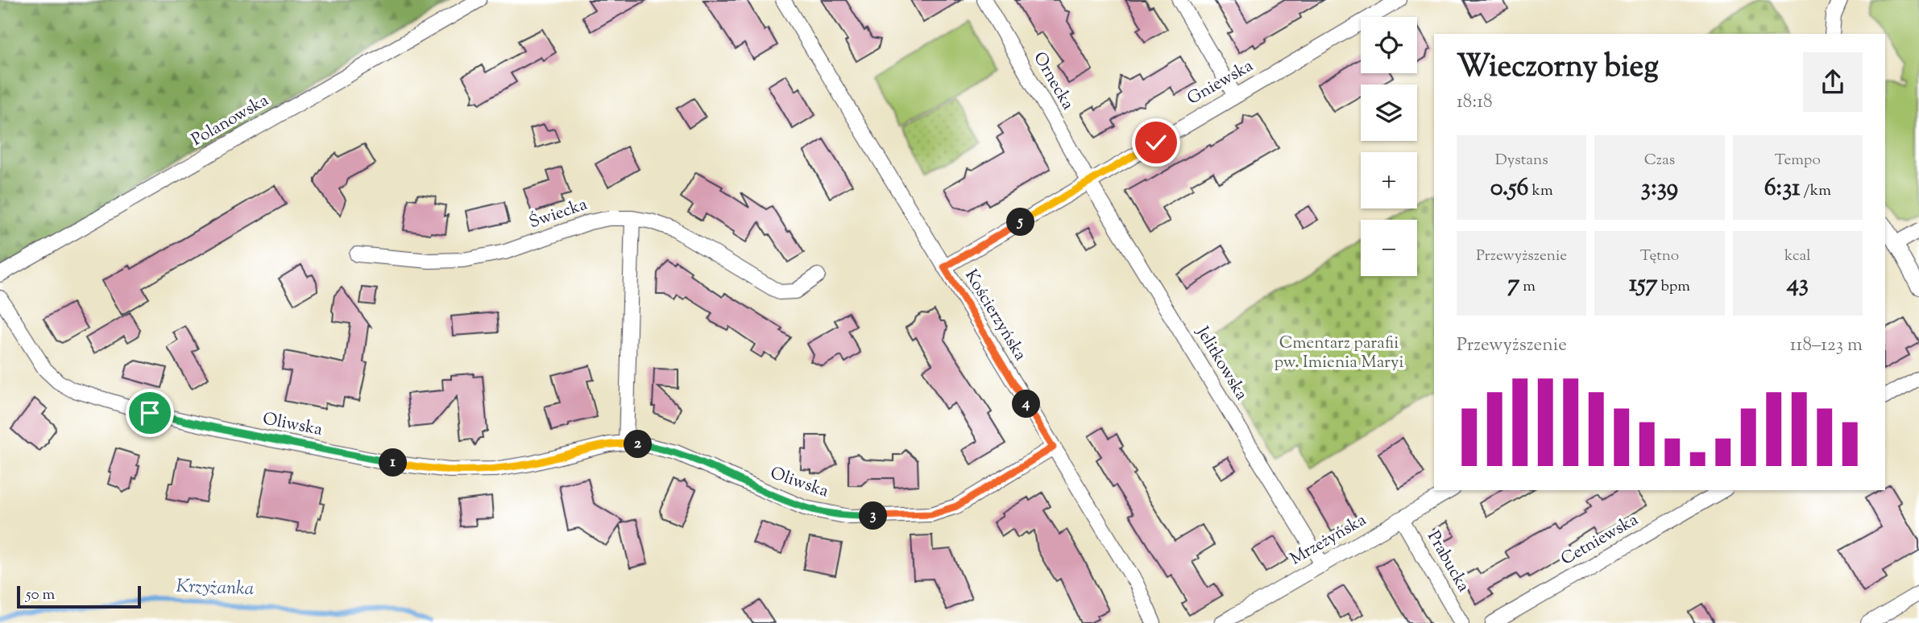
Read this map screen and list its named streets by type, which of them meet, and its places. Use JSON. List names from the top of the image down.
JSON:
{
  "streets": {
    "street": [
      "Ornecka",
      "Gniewska",
      "Polanowska",
      "Świecka",
      "Kościerzyńska",
      "Jelitkowska",
      "Oliwska",
      "Mrzeżyńska",
      "Cetniewska",
      "Prabucka"
    ]
  },
  "crossings": [
    ["Ornecka", "Gniewska"],
    ["Ornecka", "Jelitkowska"],
    ["Gniewska", "Kościerzyńska"],
    ["Gniewska", "Jelitkowska"],
    ["Kościerzyńska", "Oliwska"],
    ["Jelitkowska", "Mrzeżyńska"],
    ["Mrzeżyńska", "Prabucka"]
  ],
  "water": ["Krzyżanka"],
  "parks": ["Cmentarz parafii pw. Imienia Maryi"],
  "scale_bar": "50 m",
  "page": {
    "map_buttons": ["+", "−"],
    "heading": ["Wieczorny bieg", "18:18"],
    "stats": [
      ["Dystans", "0.56 km"],
      ["Czas", "3:39"],
      ["Tempo", "6:31 /km"],
      ["Przewyższenie", "7 m"],
      ["Tętno", "157 bpm"],
      ["kcal", "43"]
    ],
    "pins": [
      "5",
      "4",
      "2",
      "1",
      "3"
    ],
    "chart": ["Przewyższenie", "118–123 m"],
    "scale": "50 m"
  }
}
